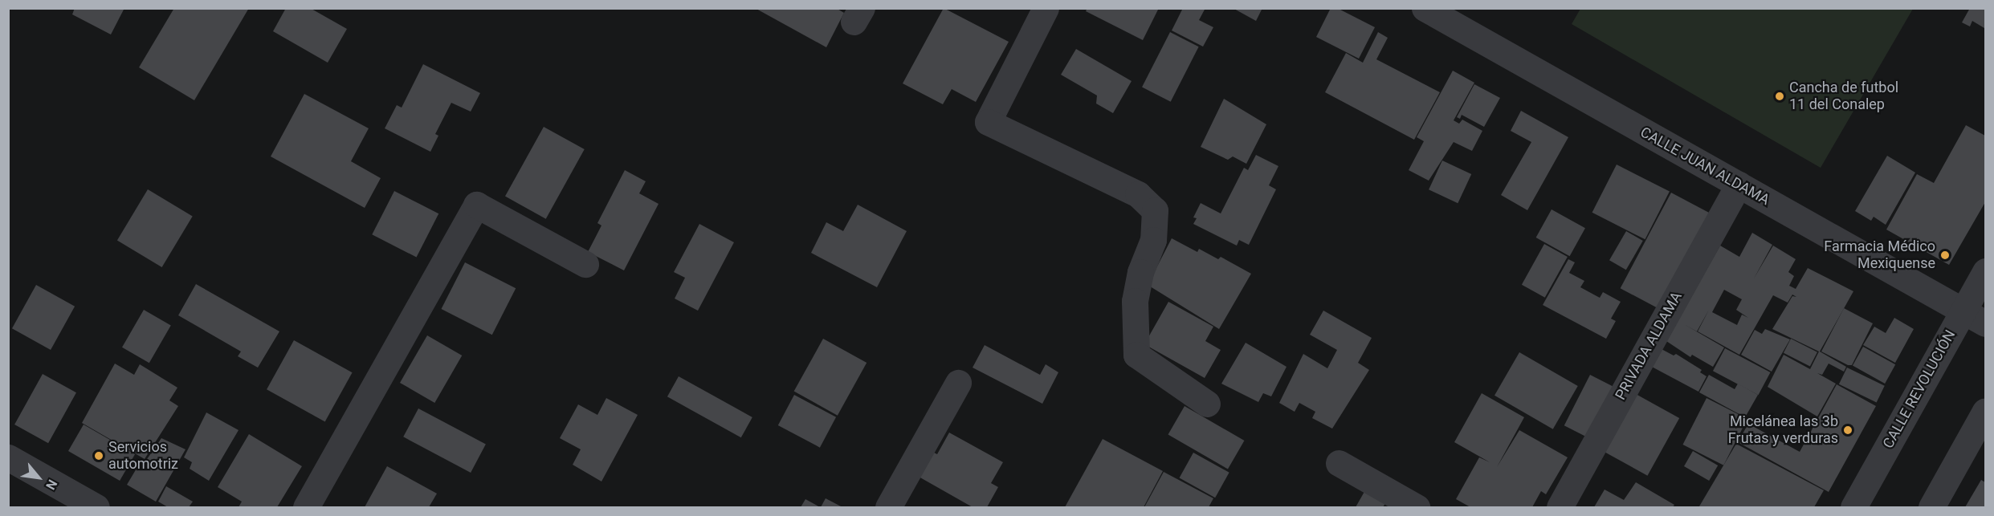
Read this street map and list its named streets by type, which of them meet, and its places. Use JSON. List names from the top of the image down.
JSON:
{
  "streets": {
    "street": ["CALLE JUAN ALDAMA", "PRIVADA ALDAMA", "CALLE REVOLUCIÓN"]
  },
  "crossings": [
    ["CALLE JUAN ALDAMA", "PRIVADA ALDAMA"],
    ["CALLE JUAN ALDAMA", "CALLE REVOLUCIÓN"]
  ],
  "places": [
    "Cancha de futbol 11 del Conalep",
    "Farmacia Médico Mexiquense",
    "Micelánea las 3b Frutas y verduras",
    "Servicios automotriz"
  ],
  "north": "bottom right"
}
